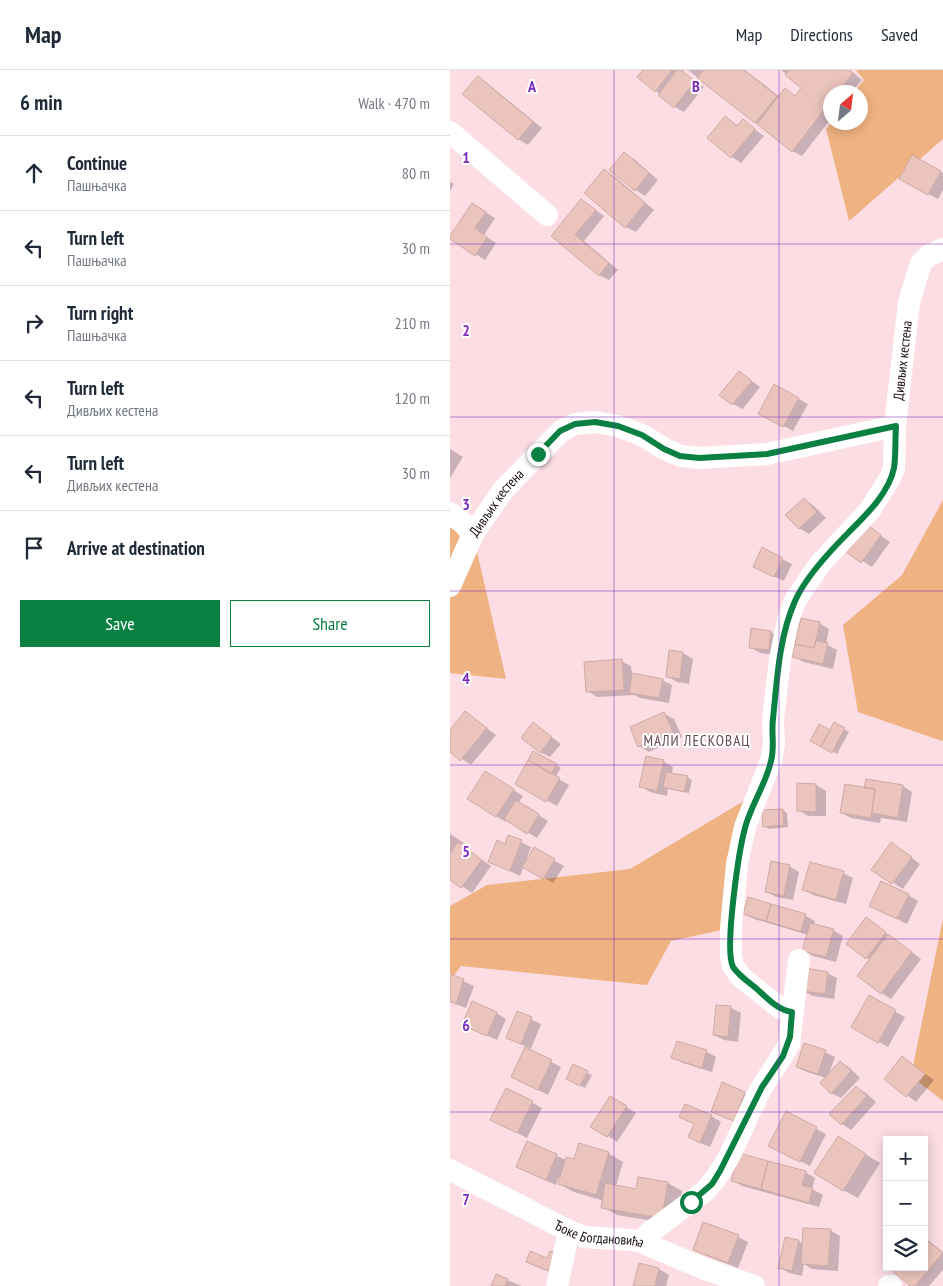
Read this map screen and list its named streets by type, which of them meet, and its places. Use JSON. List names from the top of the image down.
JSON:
{
  "streets": {
    "street": ["Дивљих кестена", "Ђоке Богдановића"]
  },
  "districts": ["МАЛИ ЛЕСКОВАЦ"],
  "north": "top right",
  "page": {
    "header": "Map",
    "nav": ["Map", "Directions", "Saved"],
    "heading": ["6 min", "Walk · 470 m"],
    "list": [
      ["Continue", "Пашњачка", "80 m"],
      ["Turn left", "Пашњачка", "30 m"],
      ["Turn right", "Пашњачка", "210 m"],
      ["Turn left", "Дивљих кестена", "120 m"],
      ["Turn left", "Дивљих кестена", "30 m"],
      "Arrive at destination"
    ],
    "buttons": ["Save", "Share"],
    "map_buttons": ["+", "−"]
  },
  "grid": {
    "columns": ["A", "B"],
    "rows": [
      "1",
      "2",
      "3",
      "4",
      "5",
      "6",
      "7"
    ]
  }
}
